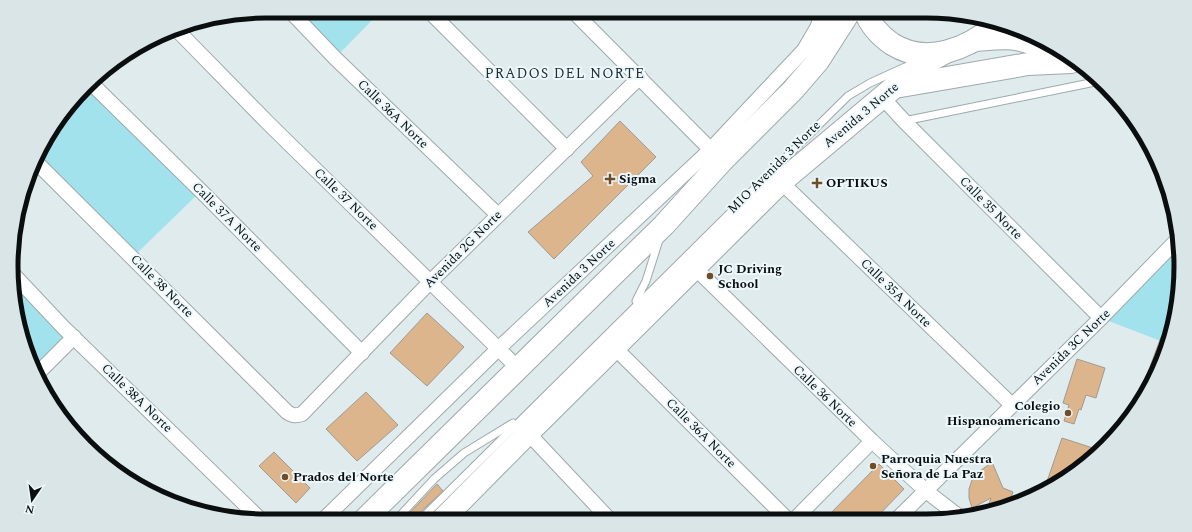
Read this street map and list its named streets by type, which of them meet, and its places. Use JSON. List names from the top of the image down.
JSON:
{
  "streets": {
    "main road": ["Avenida 3 Norte"],
    "street": [
      "Calle 36A Norte",
      "Calle 37 Norte",
      "Calle 35 Norte",
      "Calle 37A Norte",
      "Avenida 2G Norte",
      "Calle 38 Norte",
      "Calle 35A Norte",
      "Avenida 3C Norte",
      "Calle 36 Norte",
      "Calle 38A Norte"
    ],
    "lane": ["MIO Avenida 3 Norte"]
  },
  "crossings": [
    ["Calle 36A Norte", "Avenida 3 Norte"],
    ["Calle 36A Norte", "Avenida 2G Norte"],
    ["Avenida 3 Norte", "MIO Avenida 3 Norte"],
    ["Avenida 3 Norte", "Calle 37 Norte"],
    ["Avenida 3 Norte", "Calle 35 Norte"],
    ["Avenida 3 Norte", "Calle 35A Norte"],
    ["Avenida 3 Norte", "Calle 36 Norte"],
    ["Calle 37 Norte", "Avenida 2G Norte"],
    ["Calle 35 Norte", "Avenida 3C Norte"],
    ["Calle 37A Norte", "Avenida 2G Norte"],
    ["Avenida 2G Norte", "Calle 38 Norte"],
    ["Calle 35A Norte", "Avenida 3C Norte"],
    ["Avenida 3C Norte", "Calle 36 Norte"]
  ],
  "districts": ["PRADOS DEL NORTE"],
  "places": {
    "health": ["Sigma", "OPTIKUS"],
    "other": [
      "JC Driving School",
      "Colegio Hispanoamericano",
      "Parroquia Nuestra Señora de La Paz",
      "Prados del Norte"
    ]
  },
  "north": "bottom"
}
